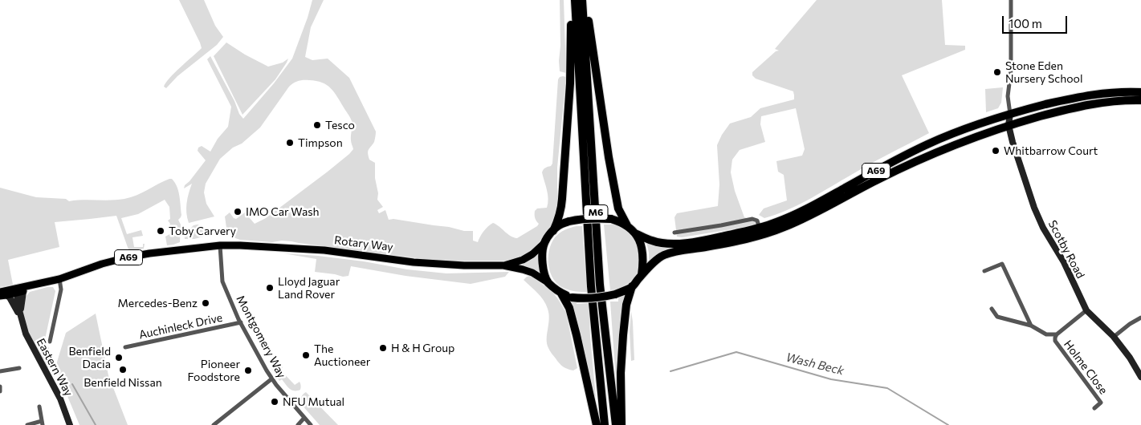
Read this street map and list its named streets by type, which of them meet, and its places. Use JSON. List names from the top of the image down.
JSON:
{
  "streets": {
    "highway": ["A69", "M6"],
    "main road": ["Rotary Way"],
    "street": [
      "Scotby Road",
      "Auchinleck Drive",
      "Montgomery Way",
      "Eastern Way",
      "Holme Close"
    ]
  },
  "crossings": [
    ["A69", "Rotary Way"],
    ["A69", "Scotby Road"],
    ["A69", "Montgomery Way"],
    ["A69", "Eastern Way"],
    ["Rotary Way", "Montgomery Way"],
    ["Auchinleck Drive", "Montgomery Way"]
  ],
  "water": ["Wash Beck"],
  "places": [
    "Stone Eden Nursery School",
    "Tesco",
    "Timpson",
    "Whitbarrow Court",
    "IMO Car Wash",
    "Toby Carvery",
    "Lloyd Jaguar Land Rover",
    "Mercedes-Benz",
    "H & H Group",
    "The Auctioneer",
    "Benfield Dacia",
    "Benfield Nissan",
    "Pioneer Foodstore",
    "NFU Mutual"
  ],
  "scale_bar": "100 m"
}
